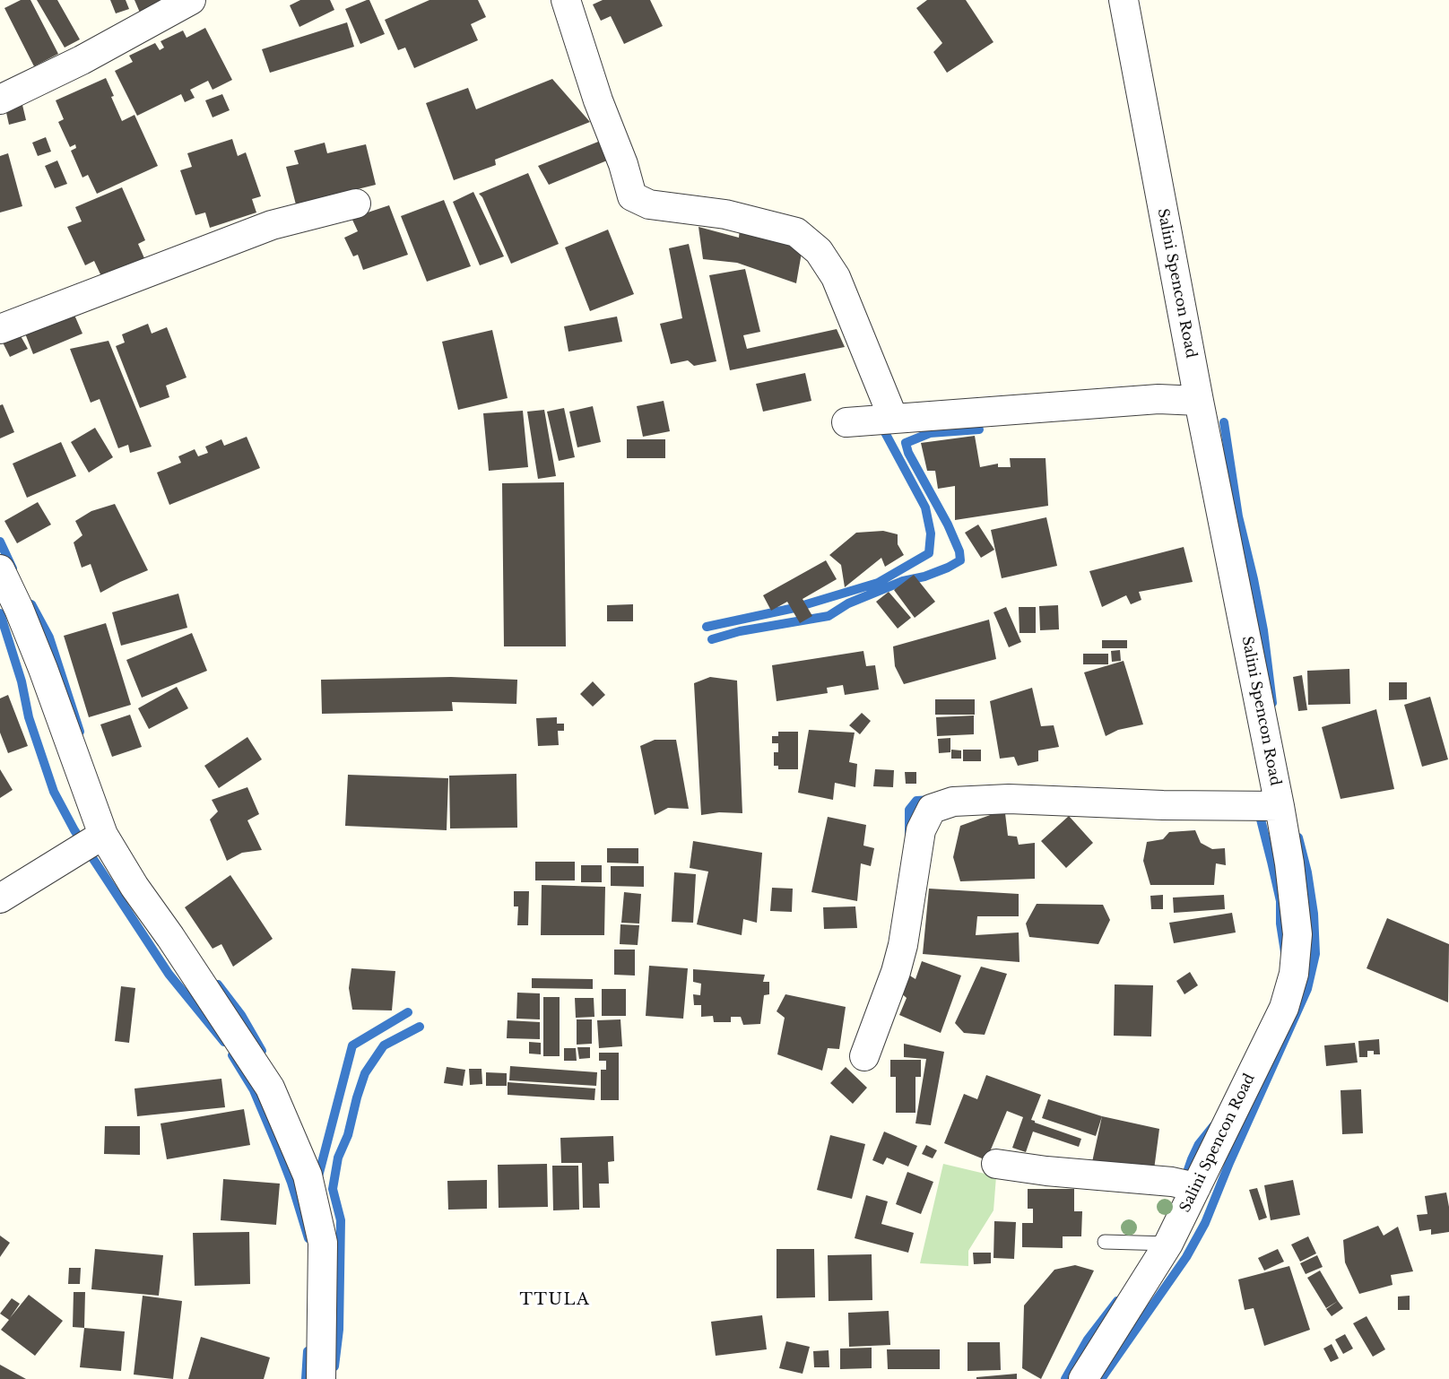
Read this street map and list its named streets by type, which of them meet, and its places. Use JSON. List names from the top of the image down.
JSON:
{
  "streets": {
    "street": ["Salini Spencon Road"]
  },
  "districts": ["TTULA"]
}
